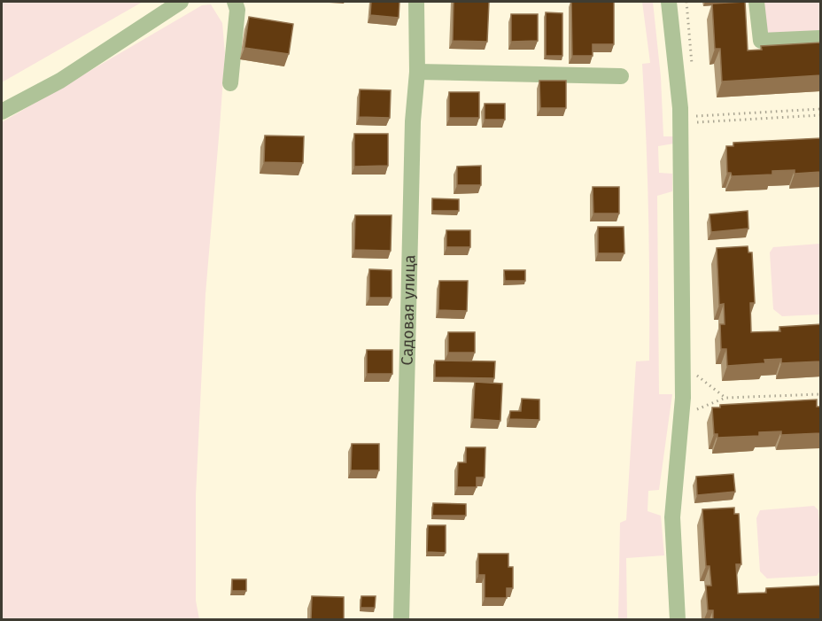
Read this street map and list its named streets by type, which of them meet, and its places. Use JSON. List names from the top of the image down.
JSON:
{
  "streets": {
    "street": ["Садовая улица"]
  }
}
